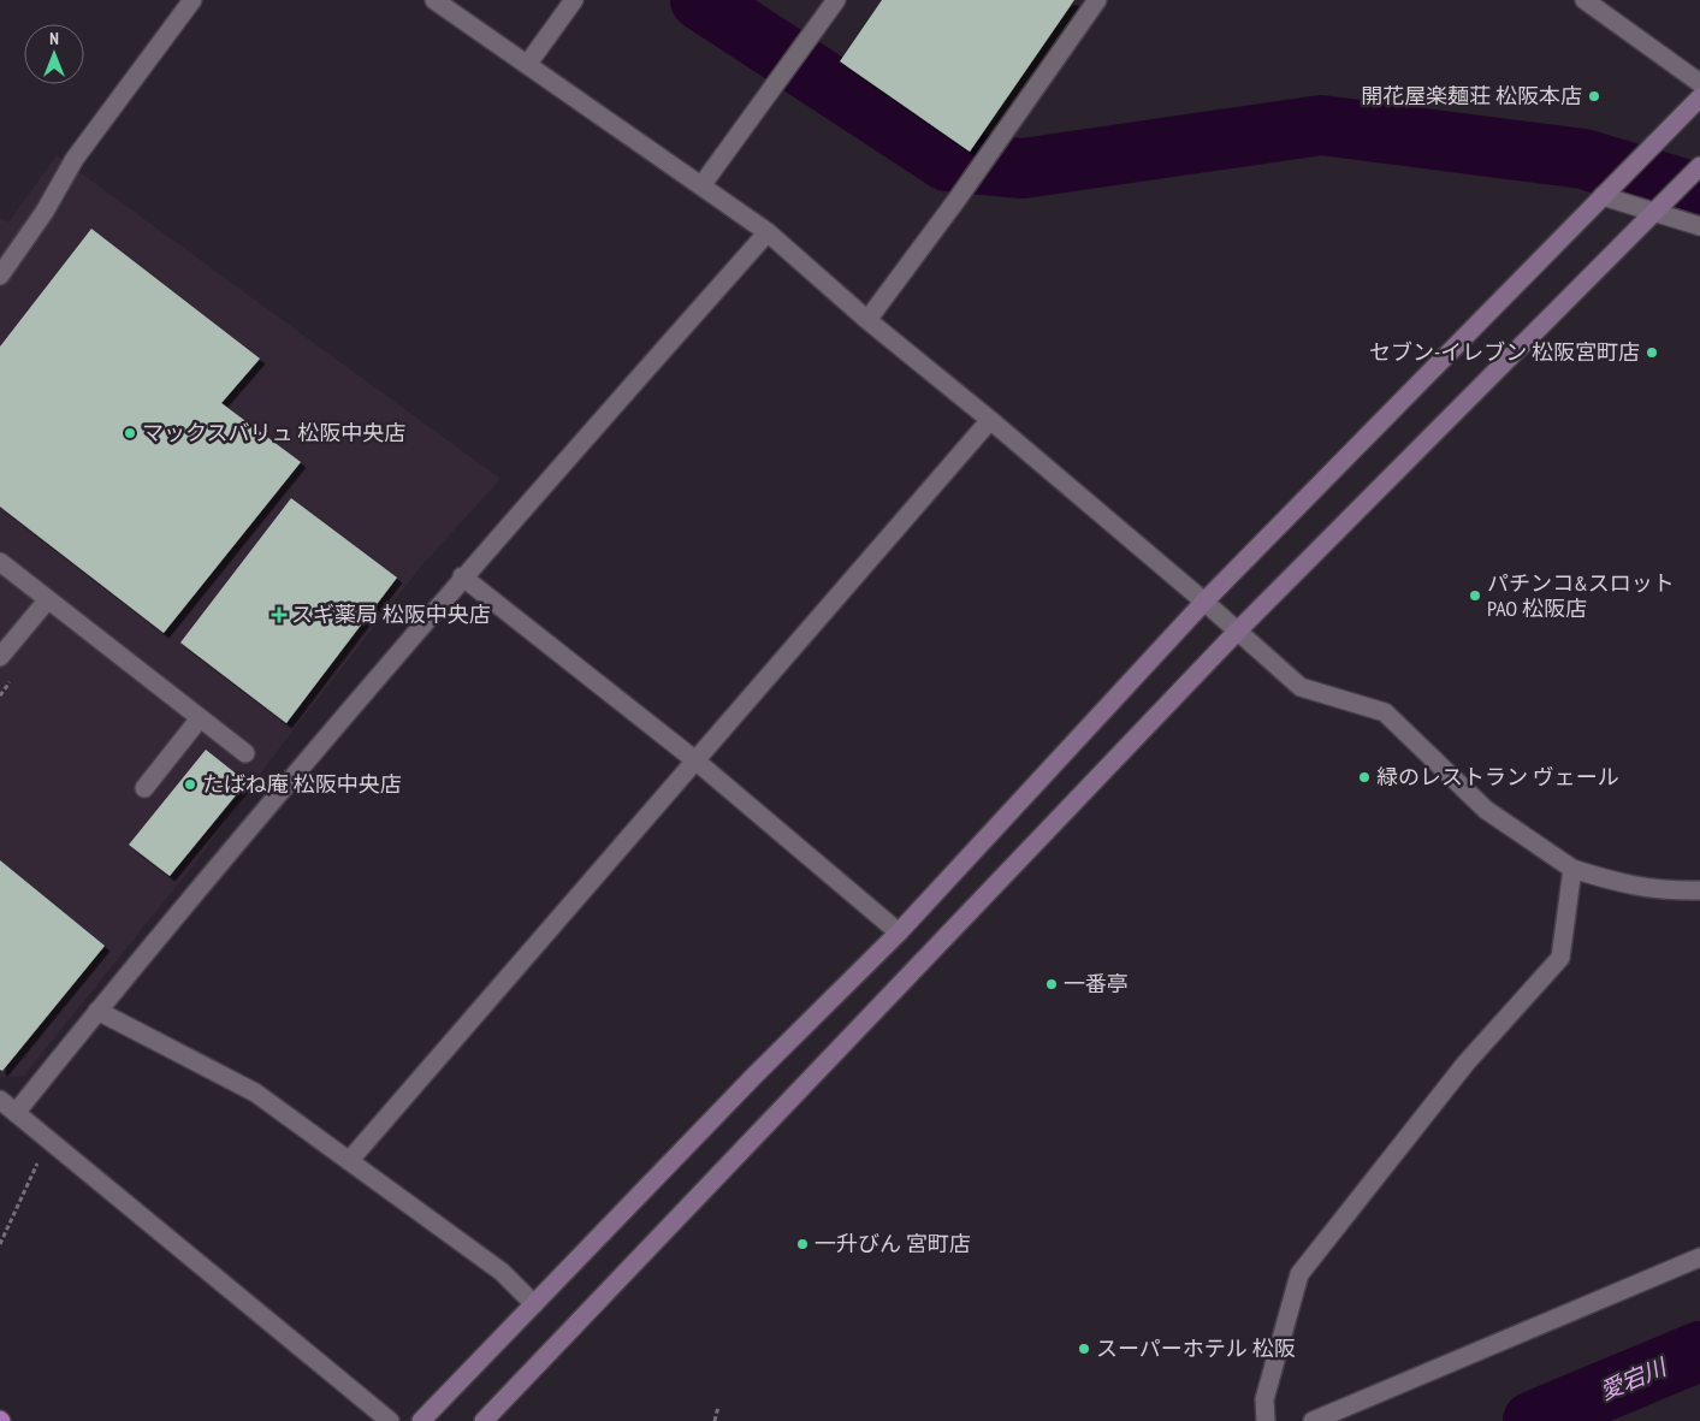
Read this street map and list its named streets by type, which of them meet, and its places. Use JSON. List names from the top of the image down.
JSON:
{
  "water": ["愛宕川"],
  "places": {
    "other": [
      "開花屋楽麺荘 松阪本店",
      "セブン-イレブン 松阪宮町店",
      "マックスバリュ 松阪中央店",
      "パチンコ&スロット PAO 松阪店",
      "緑のレストラン ヴェール",
      "たばね庵 松阪中央店",
      "一番亭",
      "一升びん 宮町店",
      "スーパーホテル 松阪"
    ],
    "health": ["スギ薬局 松阪中央店"]
  },
  "north": "top"
}
